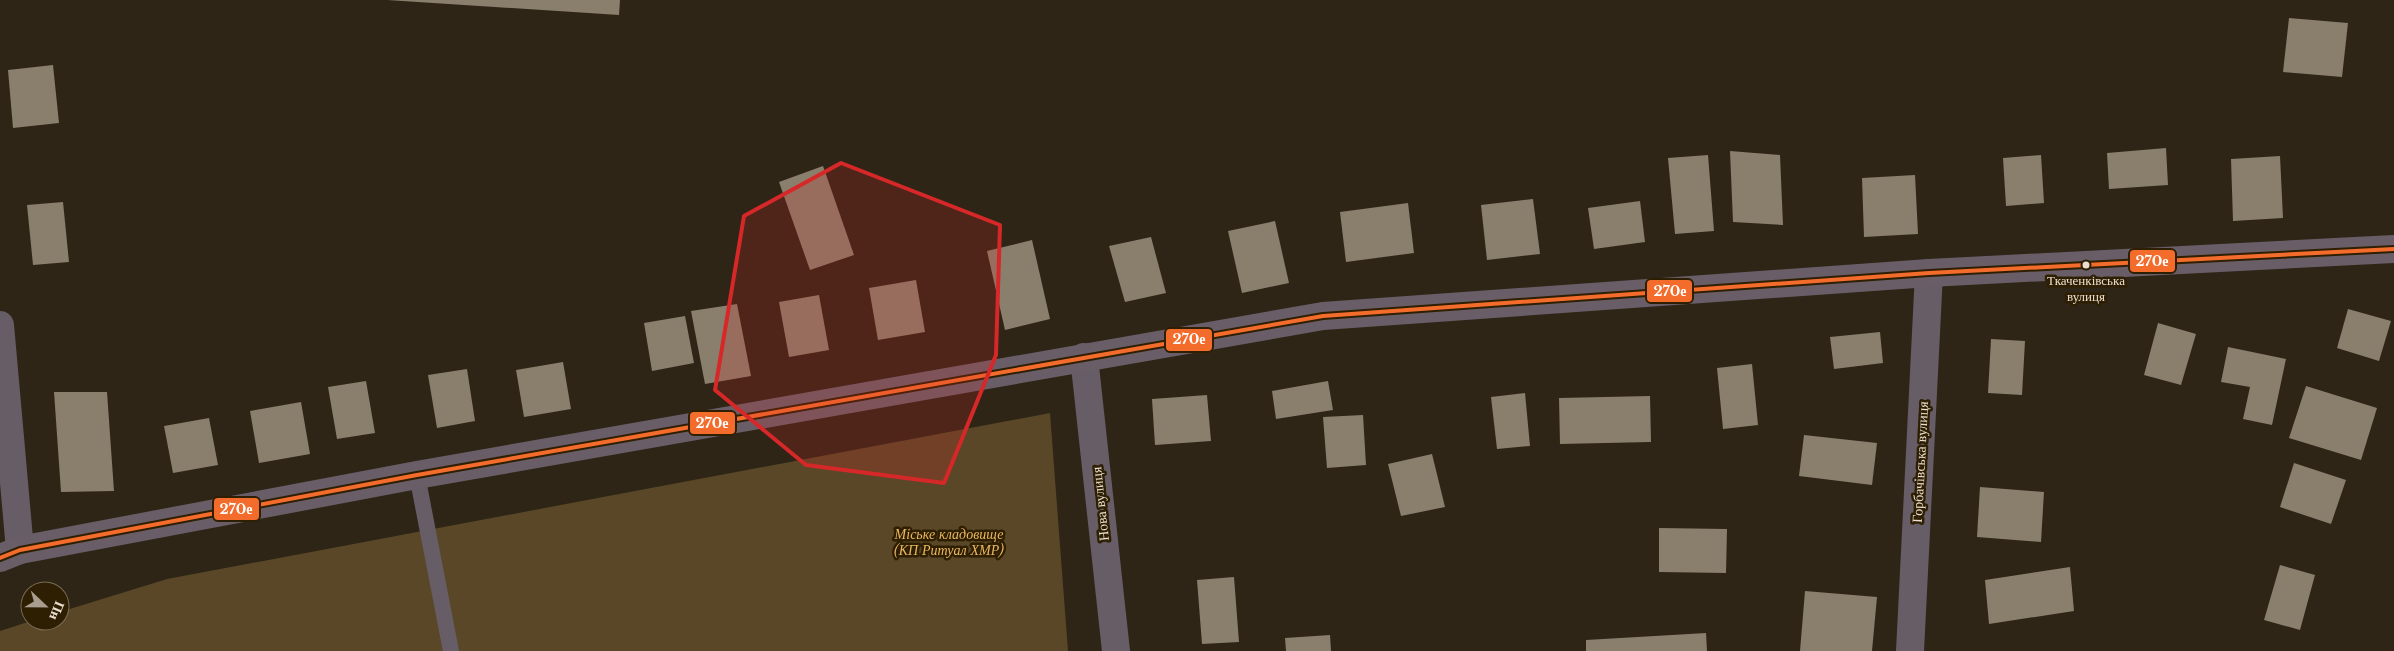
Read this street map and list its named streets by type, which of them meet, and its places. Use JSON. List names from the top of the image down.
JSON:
{
  "streets": {
    "street": ["Горбачівська вулиця", "Нова вулиця"]
  },
  "parks": ["Міське кладовище (КП Ритуал ХМР)"],
  "places": ["Ткаченківська вулиця"],
  "lines": ["transit line 270е"],
  "north": "right"
}
